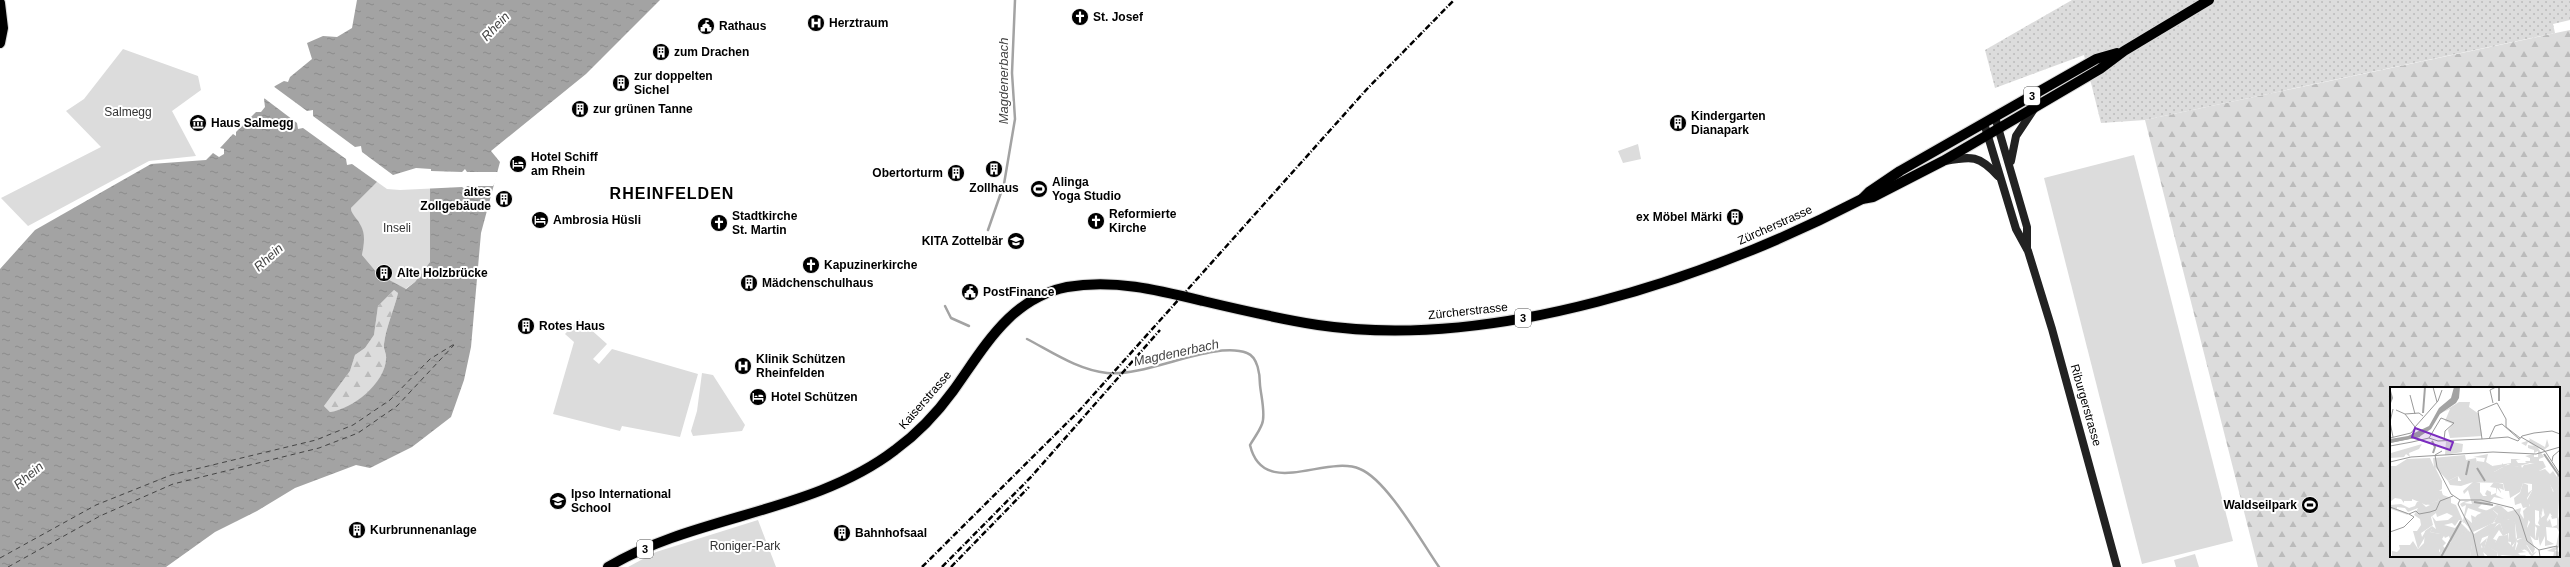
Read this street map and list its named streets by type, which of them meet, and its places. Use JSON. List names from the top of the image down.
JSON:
{
  "streets": {
    "main road": [
      "3",
      "Zürcherstrasse",
      "Kaiserstrasse",
      "Riburgerstrasse"
    ]
  },
  "crossings": [
    ["Zürcherstrasse", "Kaiserstrasse"],
    ["Zürcherstrasse", "Riburgerstrasse"]
  ],
  "districts": ["RHEINFELDEN"],
  "water": ["Rhein", "Magdenerbach"],
  "parks": ["Salmegg", "Inseli", "Roniger-Park"],
  "places": {
    "church": [
      "St. Josef",
      "Reformierte Kirche",
      "Stadtkirche St. Martin",
      "Kapuzinerkirche"
    ],
    "hospital": ["Herztraum", "Klinik Schützen Rheinfelden"],
    "public building": ["Rathaus", "PostFinance"],
    "building": [
      "zum Drachen",
      "zur doppelten Sichel",
      "zur grünen Tanne",
      "Kindergarten Dianapark",
      "Zollhaus",
      "Obertorturm",
      "altes Zollgebäude",
      "ex Möbel Märki",
      "Alte Holzbrücke",
      "Mädchenschulhaus",
      "Rotes Haus",
      "Kurbrunnenanlage",
      "Bahnhofsaal"
    ],
    "museum": ["Haus Salmegg"],
    "hotel": ["Hotel Schiff am Rhein", "Ambrosia Hüsli", "Hotel Schützen"],
    "sports": ["Alinga Yoga Studio", "Waldseilpark"],
    "school or university": ["KITA Zottelbär", "Ipso International School"]
  }
}
